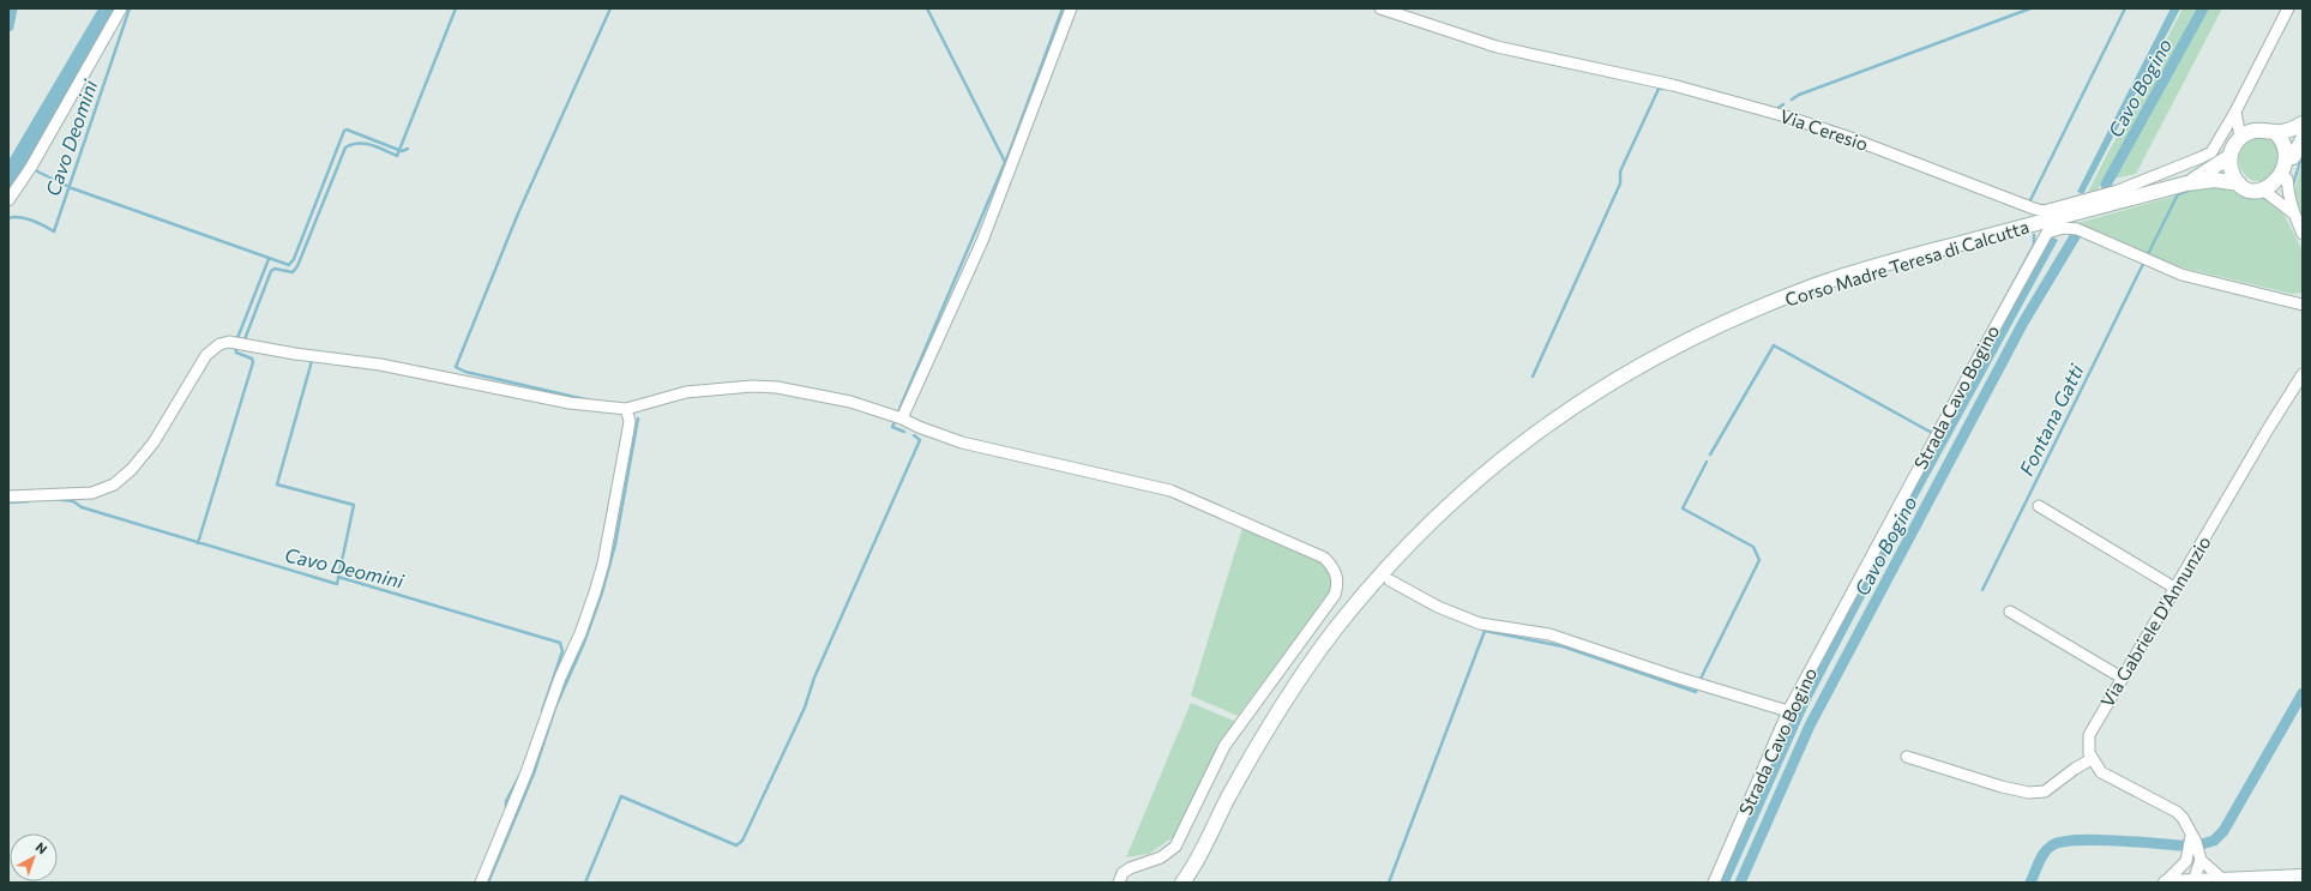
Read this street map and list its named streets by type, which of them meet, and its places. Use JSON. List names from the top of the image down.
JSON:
{
  "streets": {
    "main road": ["Corso Madre Teresa di Calcutta"],
    "street": ["Via Ceresio", "Strada Cavo Bogino", "Via Gabriele D'Annunzio"]
  },
  "water": ["Cavo Bogino", "Cavo Deomini", "Fontana Gatti"],
  "north": "top right"
}
